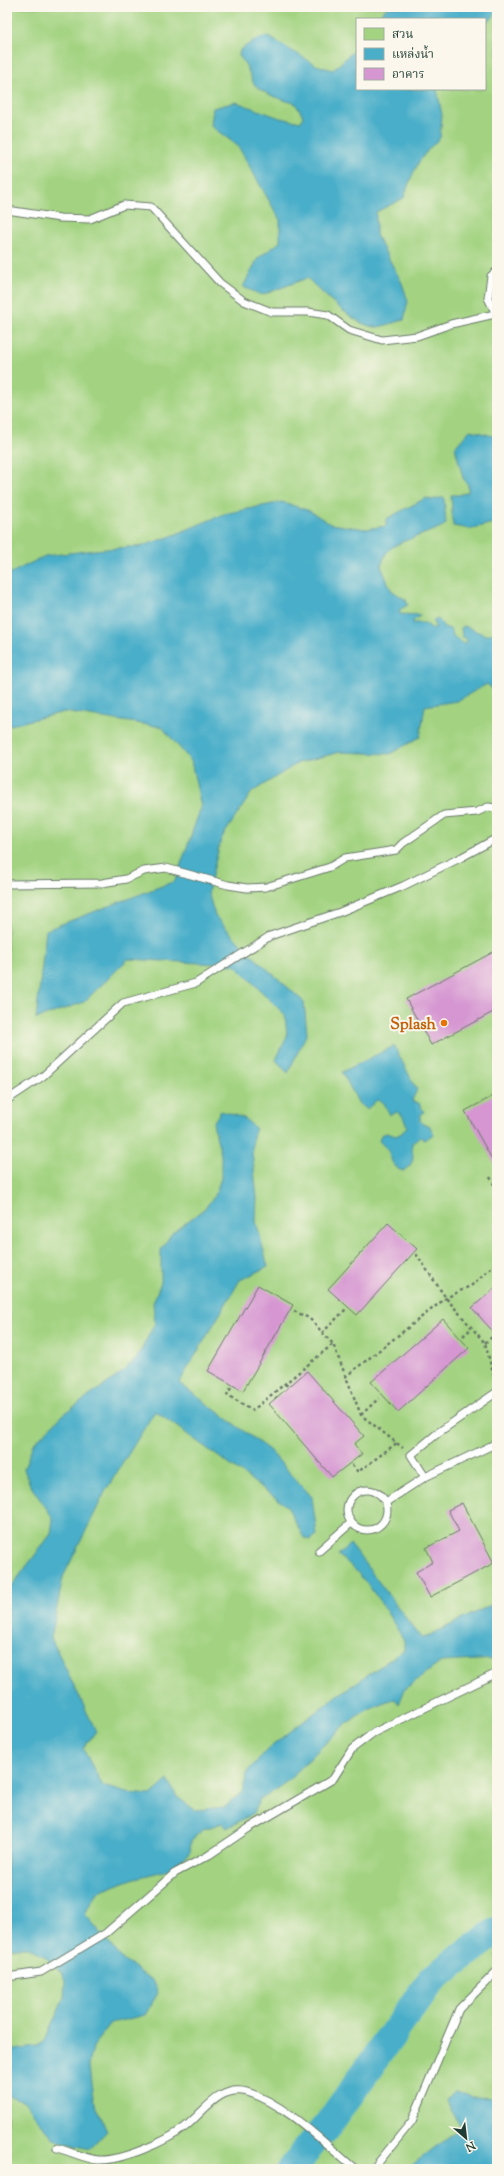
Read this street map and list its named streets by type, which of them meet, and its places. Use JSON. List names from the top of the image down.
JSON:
{
  "places": ["Splash"],
  "legend": ["สวน", "แหล่งน้ำ", "อาคาร"],
  "north": "bottom right"
}
